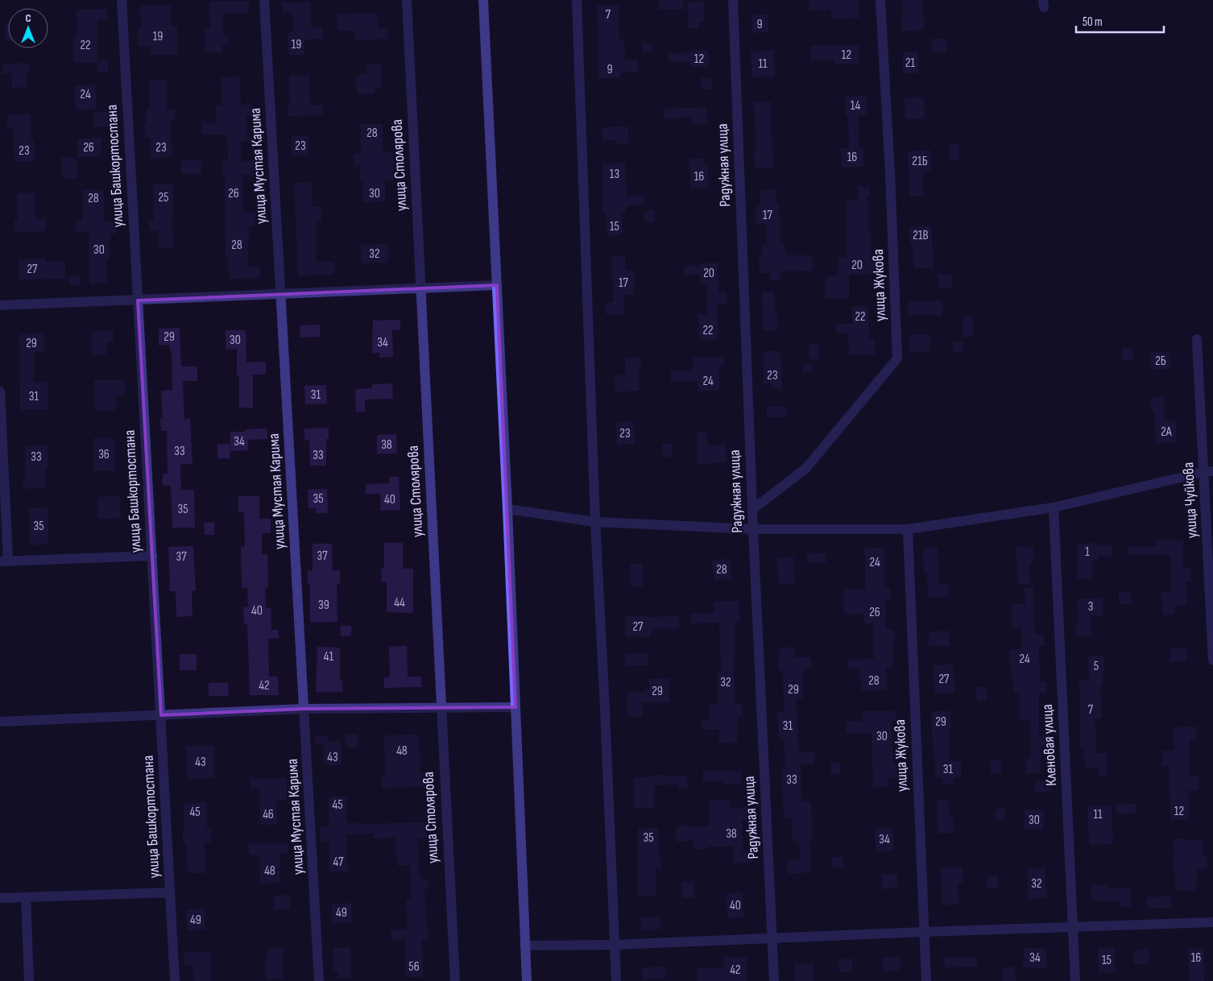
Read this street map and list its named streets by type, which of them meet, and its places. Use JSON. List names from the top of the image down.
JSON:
{
  "streets": {
    "street": [
      "улица Столярова",
      "Радужная улица",
      "улица Башкортостана",
      "улица Мустая Карима",
      "улица Жукова",
      "улица Чуйкова",
      "Кленовая улица"
    ]
  },
  "crossings": [
    ["Радужная улица", "улица Жукова"]
  ],
  "house_numbers": [
    "7",
    "9",
    "19",
    "19",
    "22",
    "12",
    "12",
    "21",
    "11",
    "9",
    "24",
    "14",
    "28",
    "23",
    "26",
    "23",
    "23",
    "16",
    "21Б",
    "13",
    "16",
    "26",
    "30",
    "25",
    "28",
    "17",
    "15",
    "21В",
    "28",
    "30",
    "32",
    "20",
    "27",
    "20",
    "17",
    "22",
    "22",
    "29",
    "30",
    "34",
    "29",
    "2Б",
    "23",
    "24",
    "31",
    "31",
    "2А",
    "23",
    "34",
    "38",
    "33",
    "36",
    "33",
    "33",
    "35",
    "40",
    "35",
    "35",
    "1",
    "37",
    "37",
    "24",
    "28",
    "44",
    "39",
    "3",
    "40",
    "26",
    "27",
    "41",
    "24",
    "5",
    "27",
    "28",
    "32",
    "42",
    "29",
    "29",
    "7",
    "29",
    "31",
    "30",
    "48",
    "43",
    "43",
    "31",
    "33",
    "45",
    "12",
    "45",
    "46",
    "11",
    "30",
    "38",
    "35",
    "34",
    "47",
    "48",
    "32",
    "40",
    "49",
    "49",
    "34",
    "16",
    "15",
    "56",
    "42"
  ],
  "scale_bar": "50 m",
  "north": "top"
}
